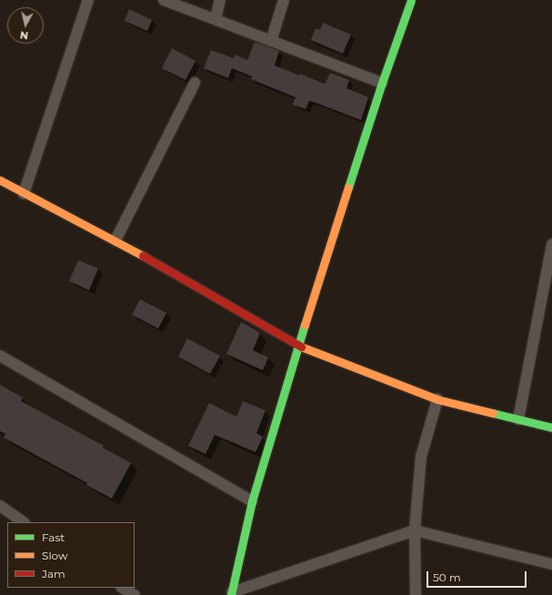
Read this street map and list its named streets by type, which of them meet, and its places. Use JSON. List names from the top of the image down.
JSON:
{
  "legend": ["Fast", "Slow", "Jam"],
  "scale_bar": "50 m",
  "north": "bottom"
}
